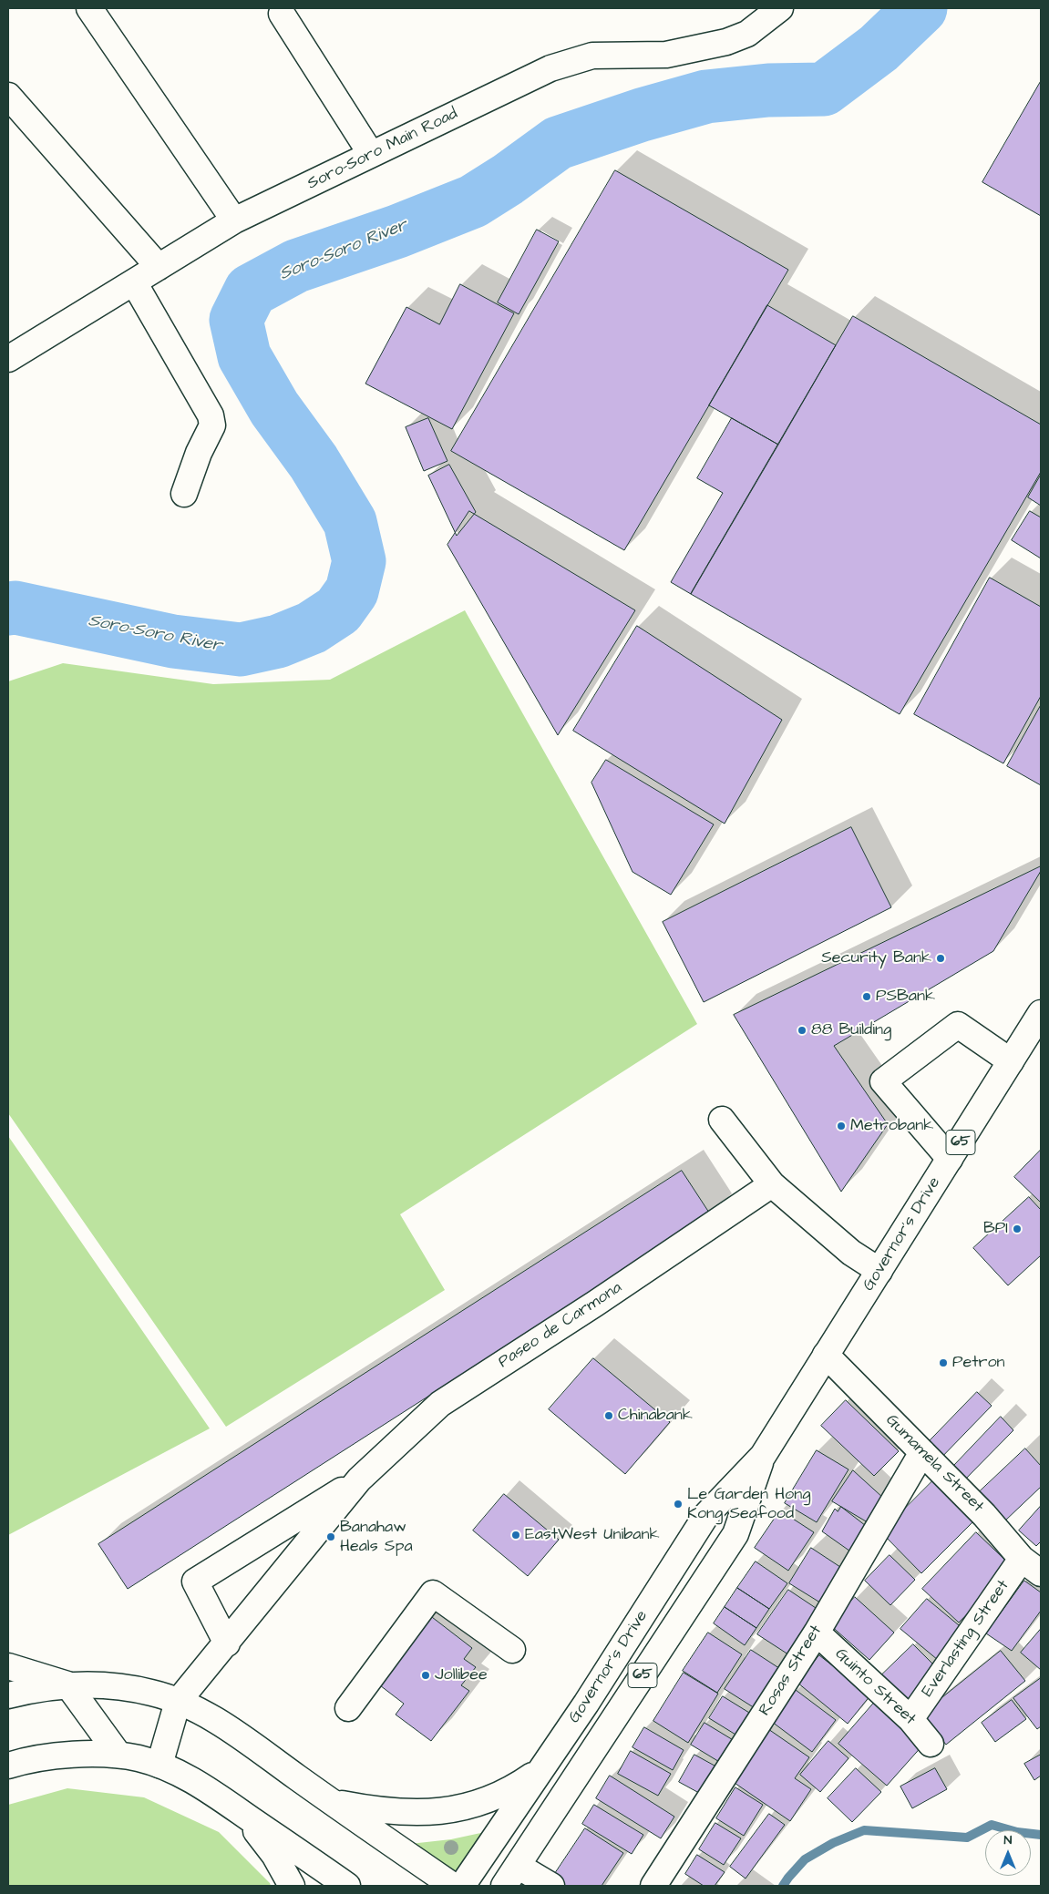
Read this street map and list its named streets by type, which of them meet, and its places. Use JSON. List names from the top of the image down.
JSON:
{
  "streets": {
    "main road": [
      "Soro-Soro Main Road",
      "65",
      "Governor's Drive",
      "Paseo de Carmona",
      "Gumamela Street",
      "Everlasting Street",
      "Rosas Street",
      "Guinto Street"
    ]
  },
  "crossings": [
    ["Governor's Drive", "Gumamela Street"],
    ["Gumamela Street", "Everlasting Street"],
    ["Gumamela Street", "Rosas Street"],
    ["Everlasting Street", "Guinto Street"],
    ["Rosas Street", "Guinto Street"]
  ],
  "water": ["Soro-Soro River"],
  "places": [
    "Security Bank",
    "PSBank",
    "88 Building",
    "Metrobank",
    "BPI",
    "Petron",
    "Chinabank",
    "Le Garden Hong Kong Seafood",
    "EastWest Unibank",
    "Banahaw Heals Spa",
    "Jollibee"
  ],
  "north": "top"
}
